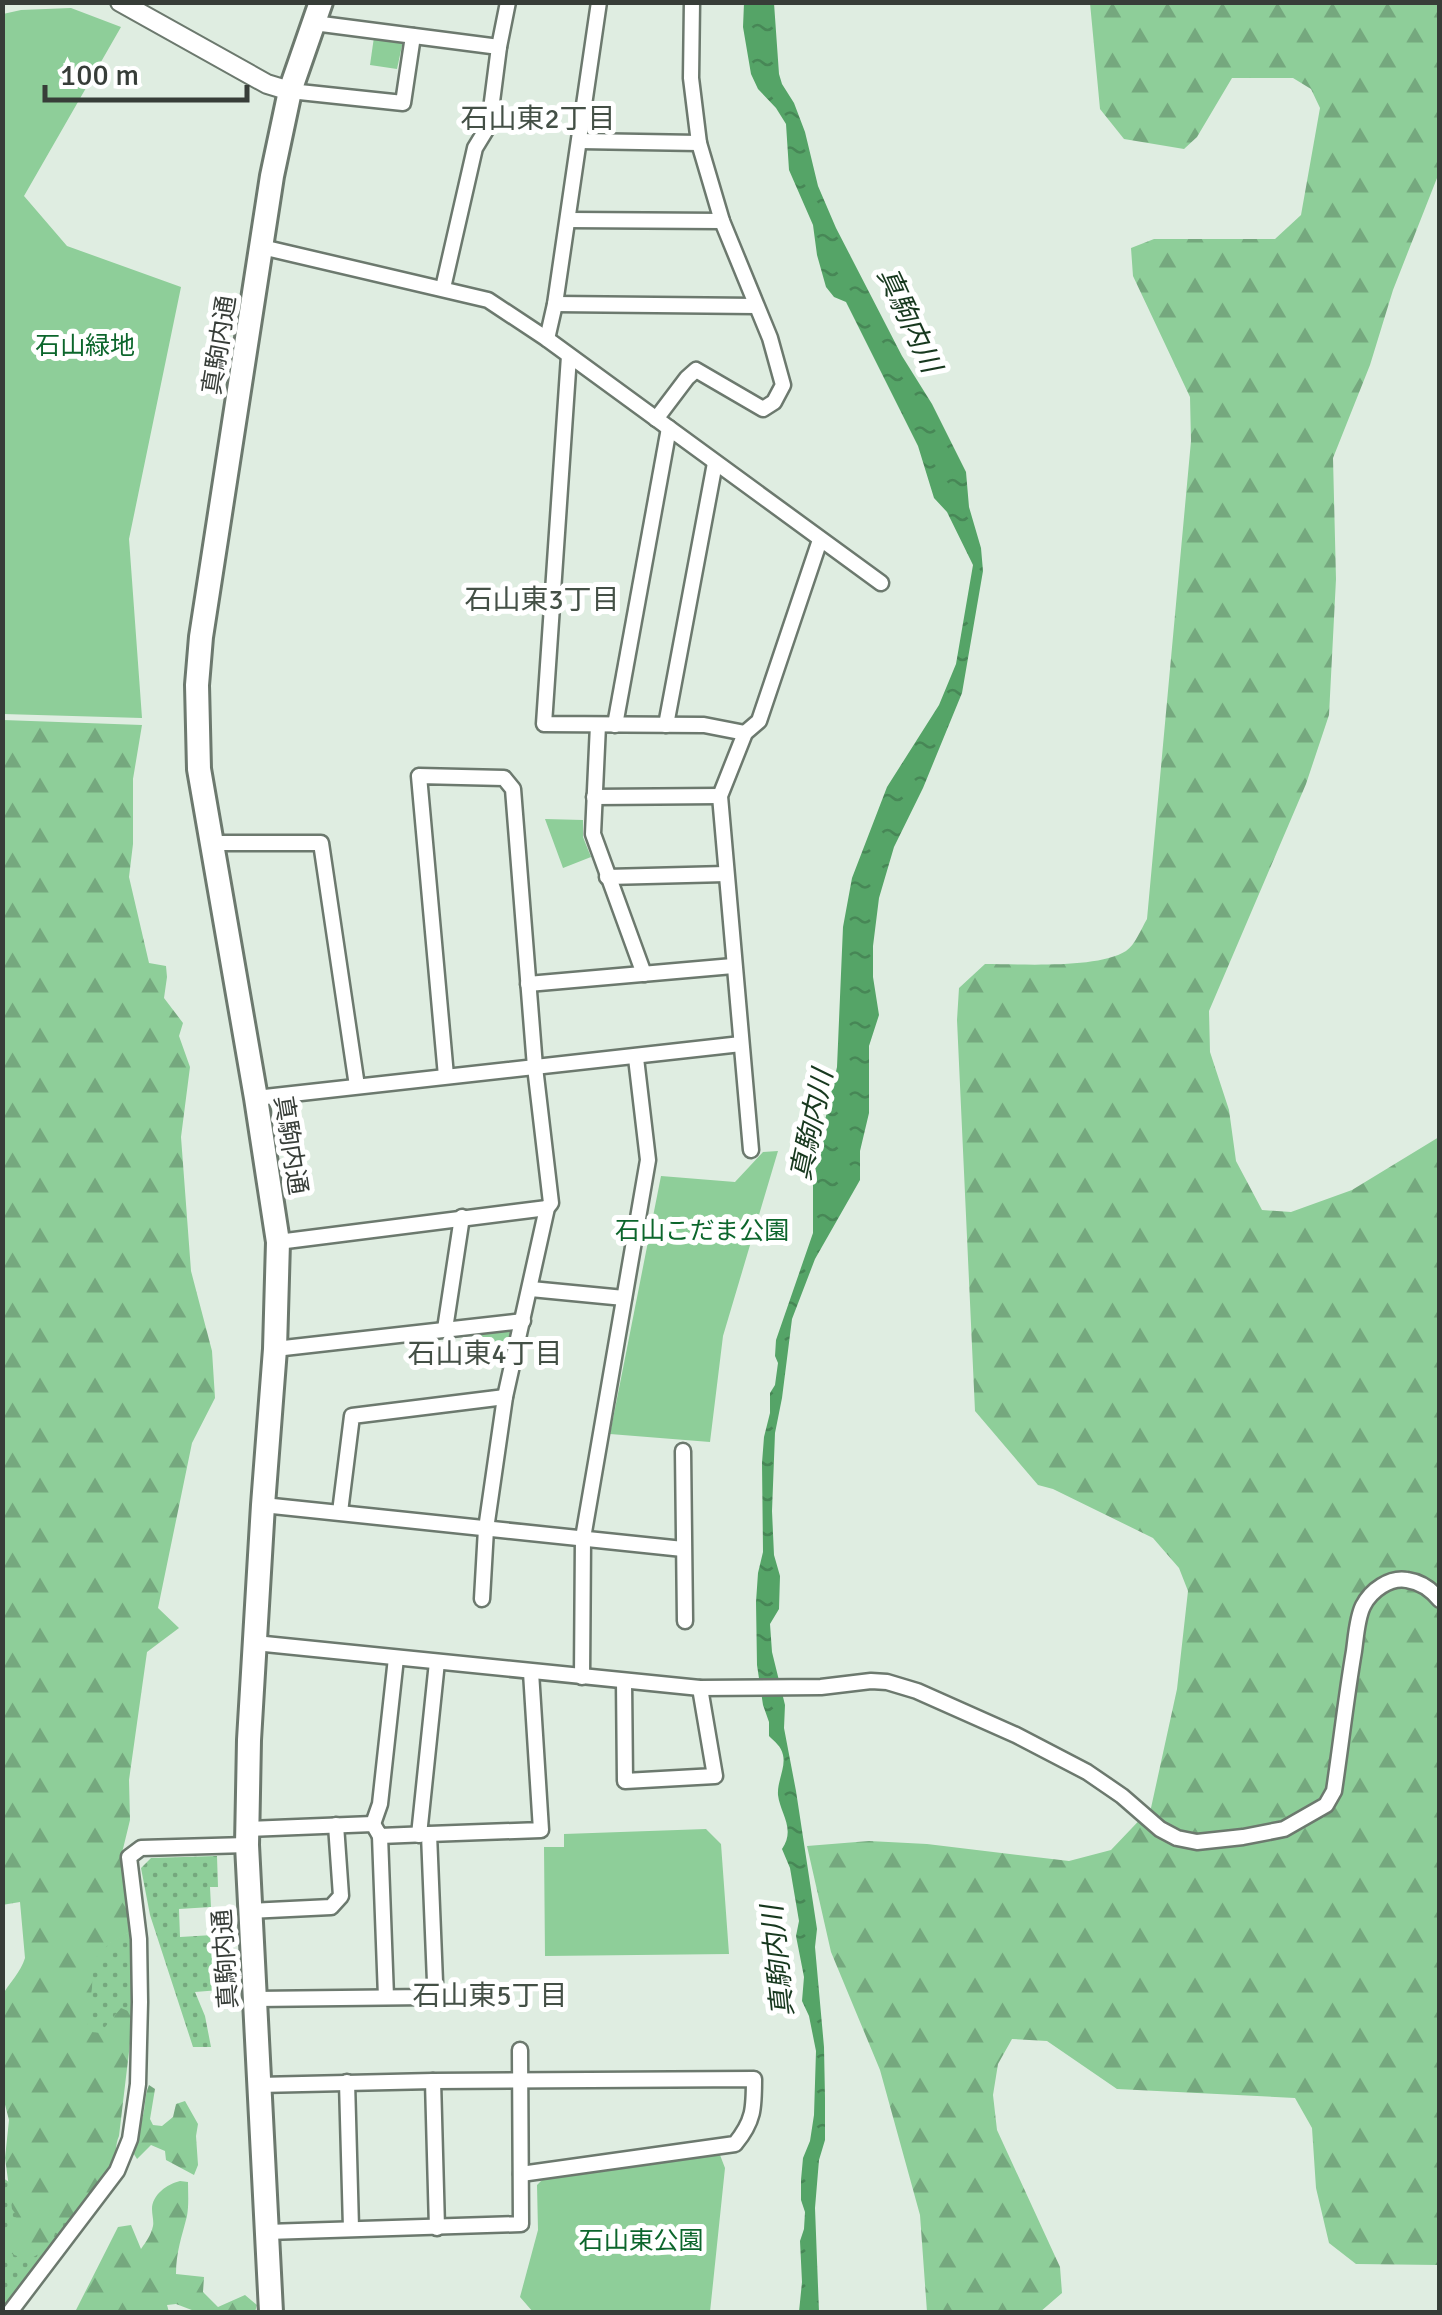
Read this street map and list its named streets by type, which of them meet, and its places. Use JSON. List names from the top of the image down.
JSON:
{
  "streets": {
    "highway": ["真駒内通"]
  },
  "districts": [
    "石山東2丁目",
    "石山東3丁目",
    "石山東4丁目",
    "石山東5丁目"
  ],
  "water": ["真駒内川"],
  "parks": ["石山緑地", "石山こだま公園", "石山東公園"],
  "scale_bar": "100 m"
}
